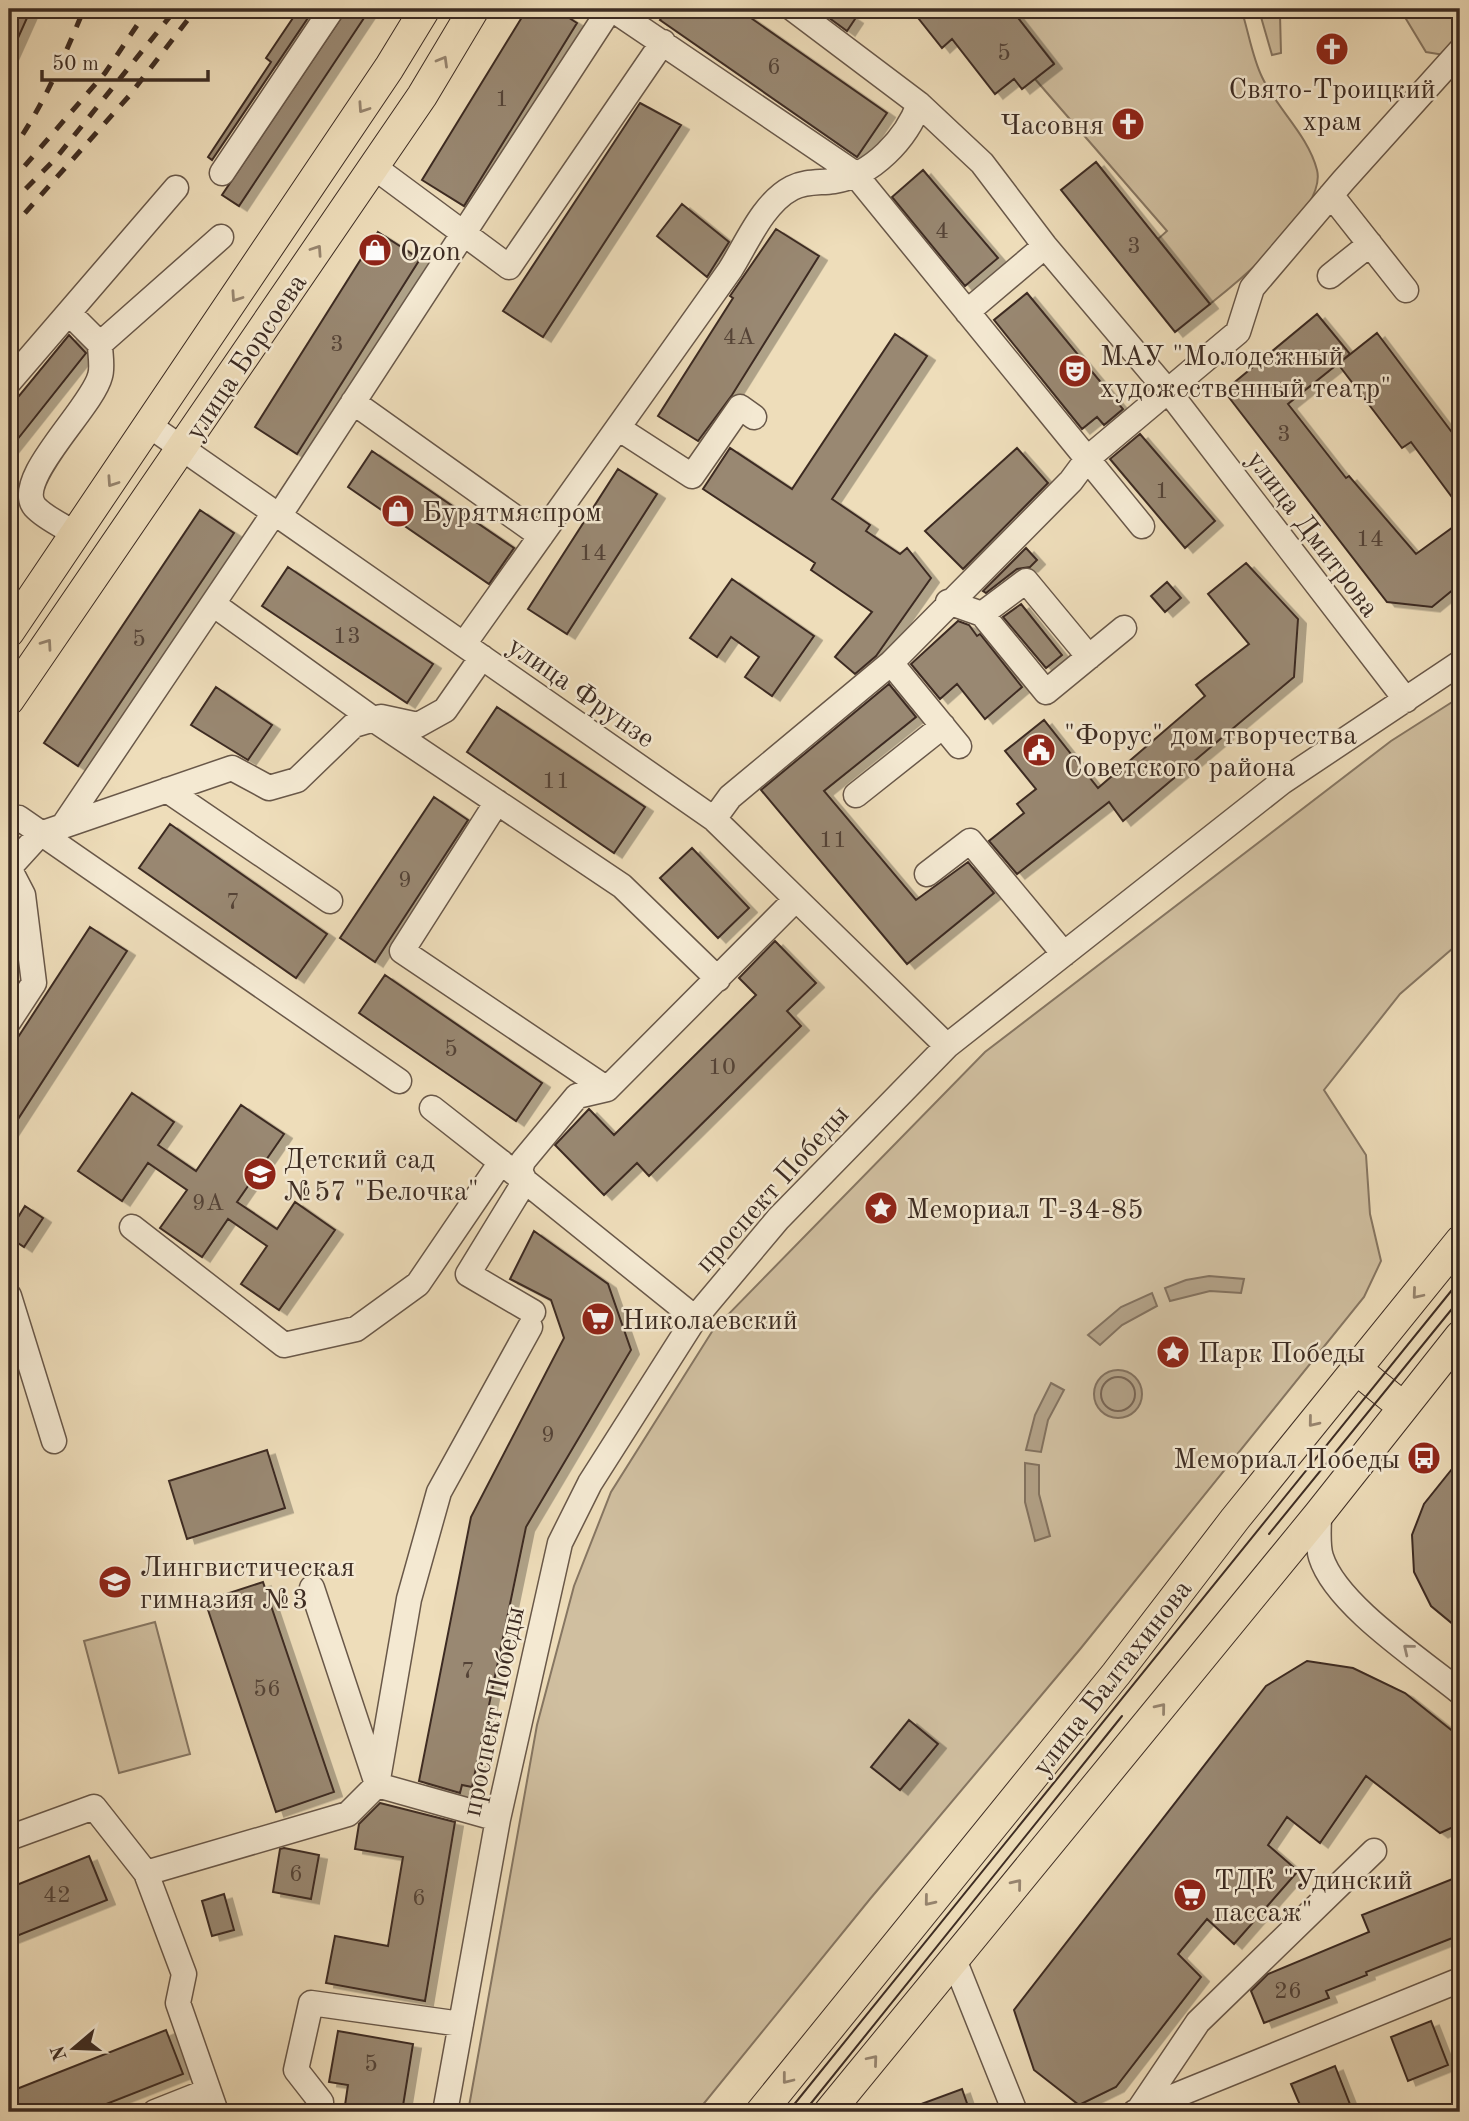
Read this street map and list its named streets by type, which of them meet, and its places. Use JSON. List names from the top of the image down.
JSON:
{
  "streets": {
    "main road": ["улица Борсоева", "улица Балтахинова"],
    "street": ["улица Дмитрова", "улица Фрунзе", "проспект Победы"]
  },
  "crossings": [
    ["улица Борсоева", "улица Фрунзе"],
    ["улица Дмитрова", "проспект Победы"],
    ["улица Фрунзе", "проспект Победы"]
  ],
  "places": {
    "church": ["Свято-Троицкий храм", "Часовня"],
    "shop": ["Ozon", "Бурятмяспром"],
    "theatre": ["МАУ \"Молодежный художественный театр\""],
    "public building": ["\"Форус\" дом творчества Советского района"],
    "school or university": ["Детский сад №57 \"Белочка\"", "Лингвистическая гимназия №3"],
    "place": ["Мемориал Т-34-85", "Парк Победы"],
    "supermarket": ["Николаевский", "ТДК \"Удинский пассаж\""],
    "bus stop": ["Мемориал Победы"]
  },
  "house_numbers": [
    "5",
    "6",
    "1",
    "4",
    "3",
    "4А",
    "3",
    "3",
    "1",
    "14",
    "14",
    "13",
    "5",
    "11",
    "11",
    "9",
    "7",
    "5",
    "10",
    "9А",
    "9",
    "7",
    "56",
    "6",
    "42",
    "6",
    "26",
    "5"
  ],
  "scale_bar": "50 m",
  "north": "left"
}
